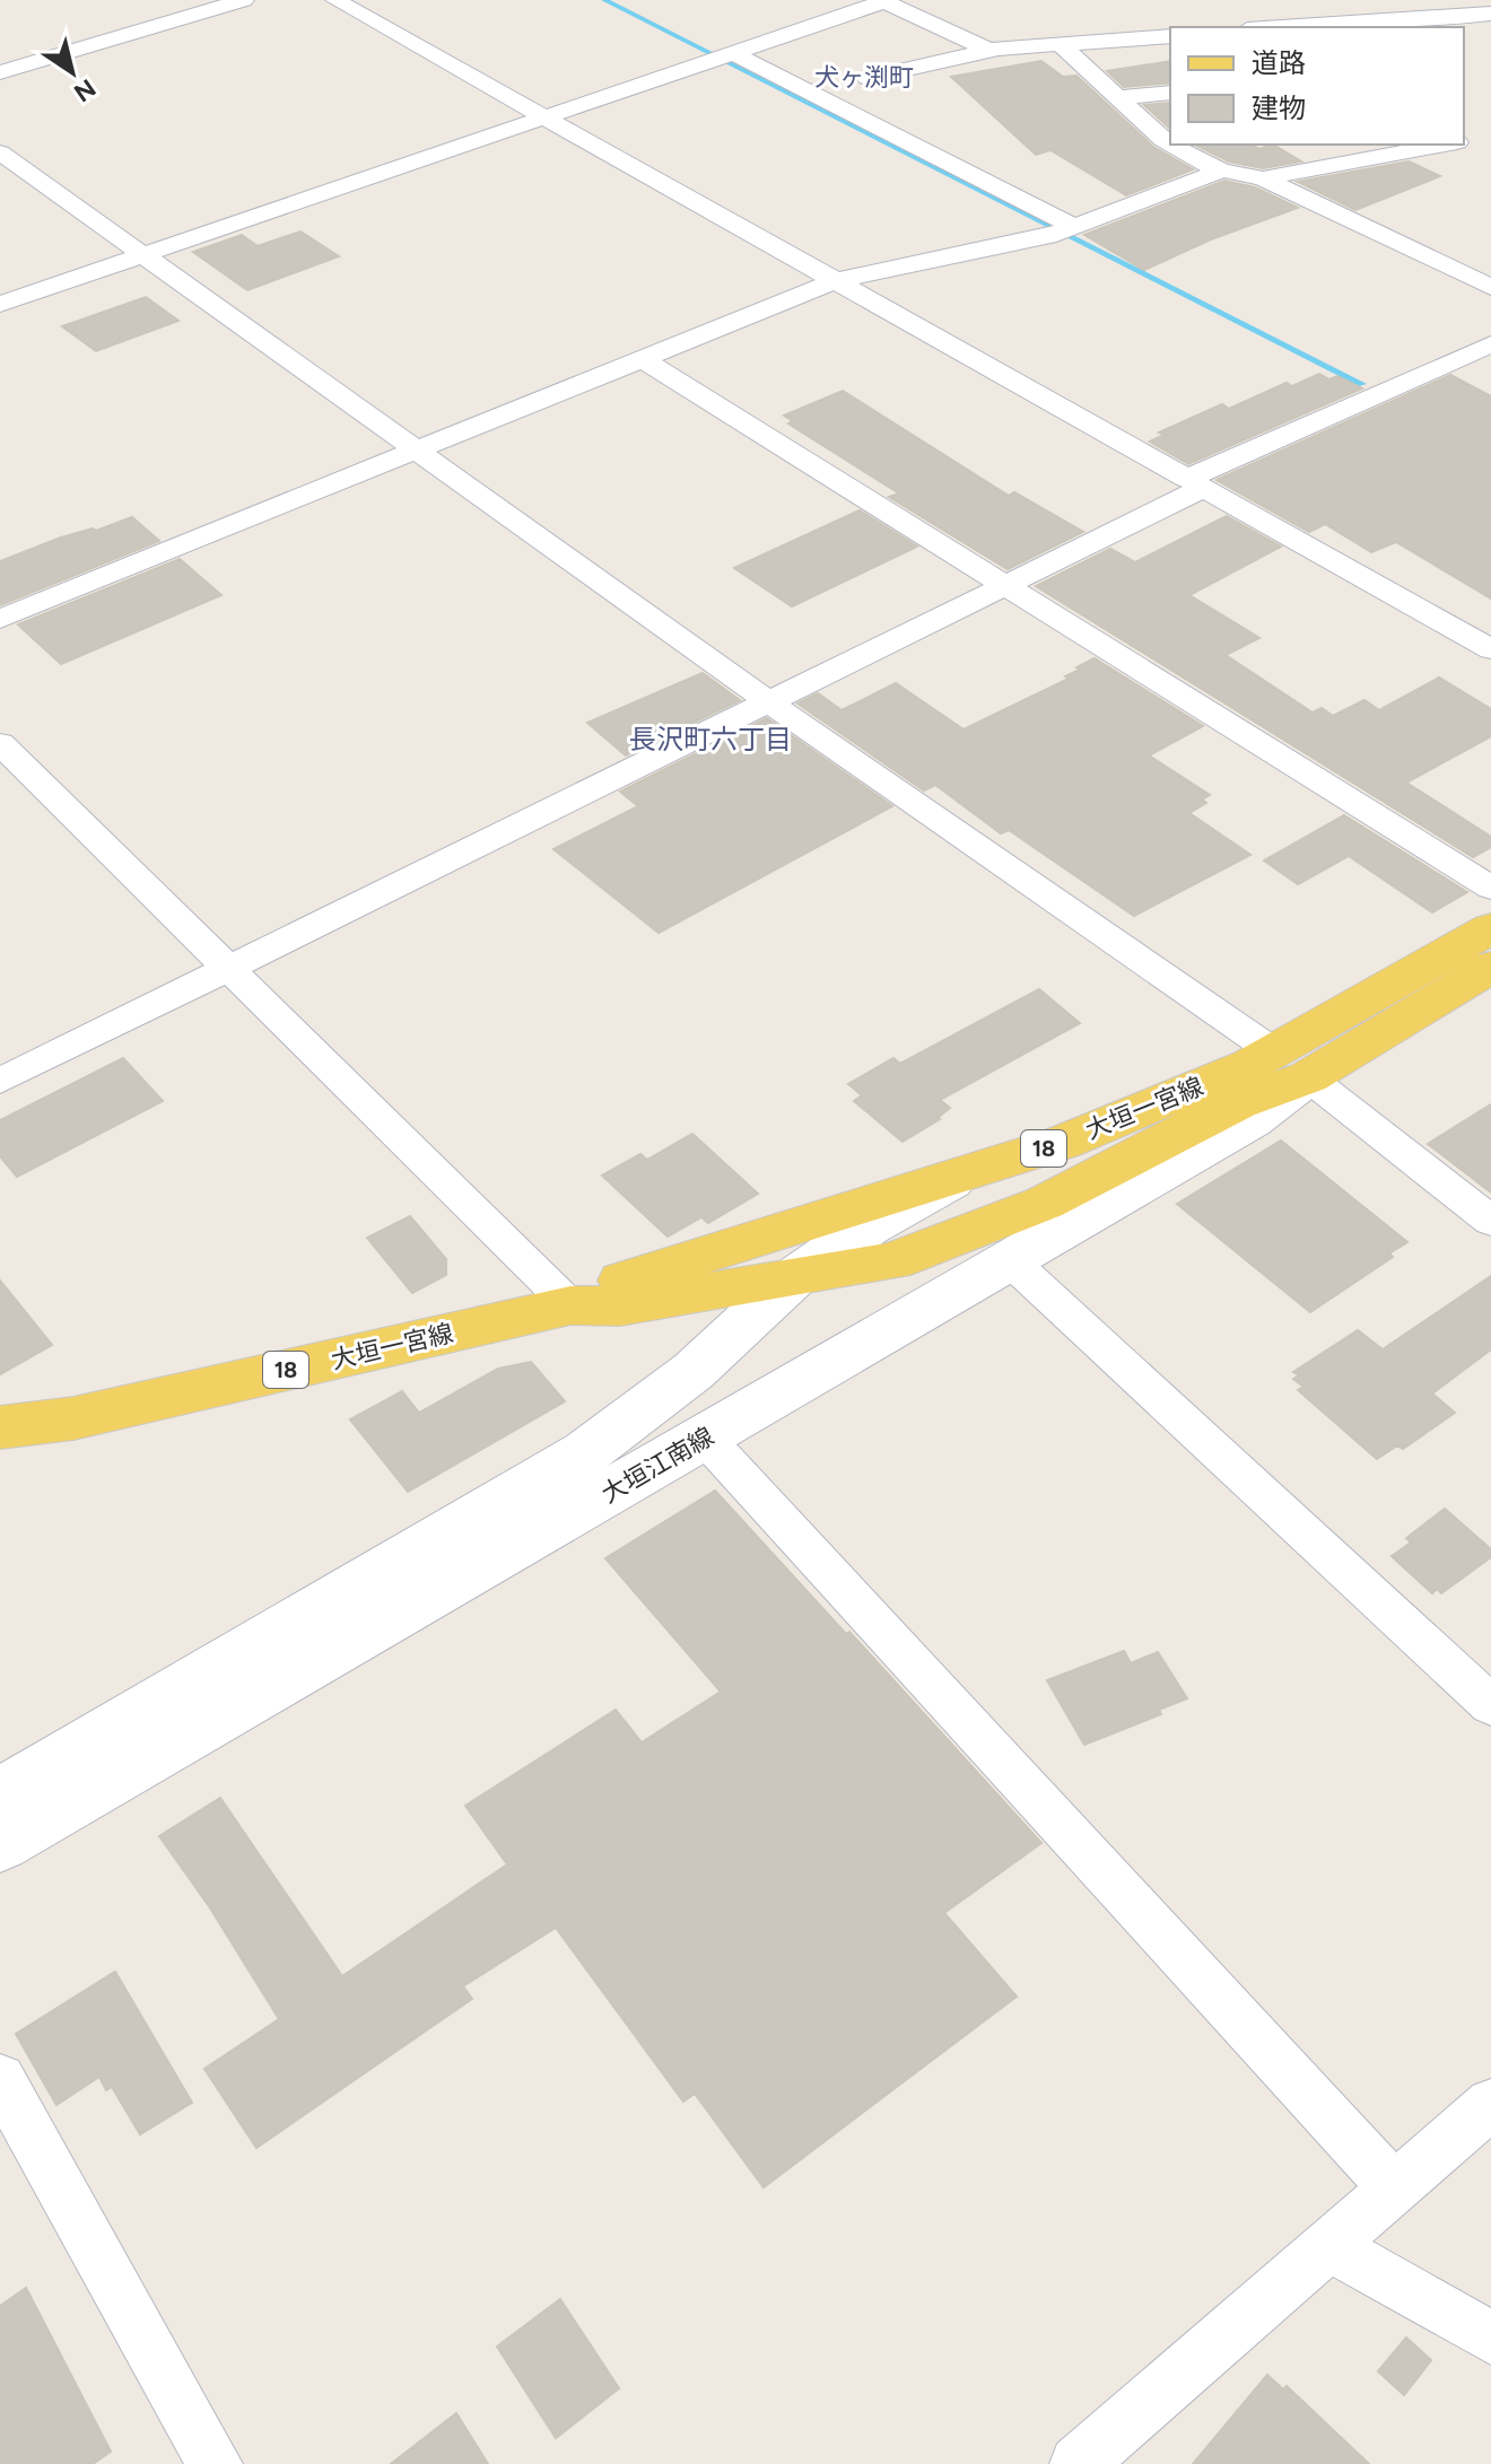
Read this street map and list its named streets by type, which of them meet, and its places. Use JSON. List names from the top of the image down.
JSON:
{
  "streets": {
    "main road": ["大垣一宮線", "18", "大垣江南線"]
  },
  "crossings": [
    ["大垣一宮線", "大垣江南線"]
  ],
  "districts": ["犬ヶ渕町", "長沢町六丁目"],
  "legend": ["道路", "建物"],
  "north": "bottom right"
}
